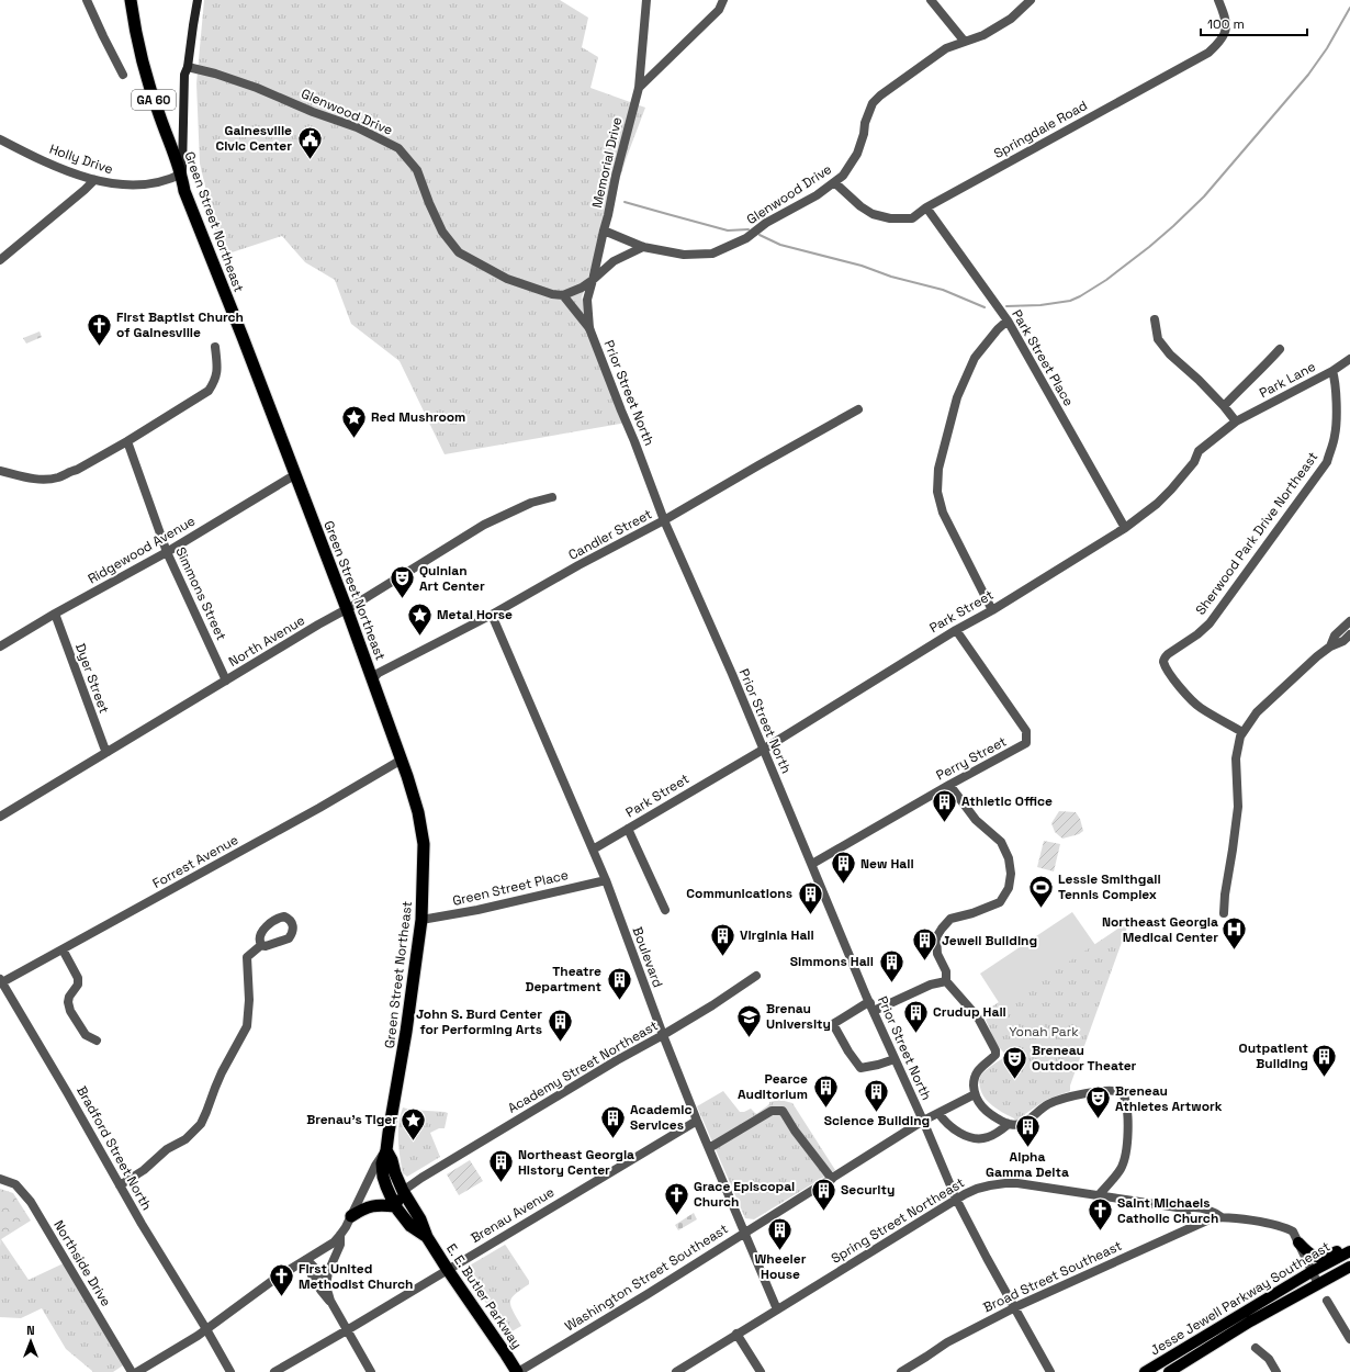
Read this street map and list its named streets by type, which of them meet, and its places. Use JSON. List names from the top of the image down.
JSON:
{
  "streets": {
    "highway": ["GA 60", "Green Street Northeast", "E. E. Butler Parkway"],
    "main road": ["Jesse Jewell Parkway Southeast"],
    "street": [
      "Glenwood Drive",
      "Springdale Road",
      "Holly Drive",
      "Memorial Drive",
      "Park Street Place",
      "Park Lane",
      "Prior Street North",
      "Sherwood Park Drive Northeast",
      "Candler Street",
      "Ridgewood Avenue",
      "Simmons Street",
      "Park Street",
      "North Avenue",
      "Dyer Street",
      "Perry Street",
      "Forrest Avenue",
      "Green Street Place",
      "Boulevard",
      "Academy Street Northeast",
      "Bradford Street North",
      "Brenau Avenue",
      "Spring Street Northeast",
      "Northside Drive",
      "Broad Street Southeast",
      "Washington Street Southeast"
    ]
  },
  "crossings": [
    ["Glenwood Drive", "Springdale Road"],
    ["Glenwood Drive", "Memorial Drive"],
    ["Springdale Road", "Park Street Place"],
    ["Holly Drive", "Green Street Northeast"],
    ["Memorial Drive", "Prior Street North"],
    ["Green Street Northeast", "Candler Street"],
    ["Green Street Northeast", "Ridgewood Avenue"],
    ["Green Street Northeast", "North Avenue"],
    ["Green Street Northeast", "Forrest Avenue"],
    ["Green Street Northeast", "Green Street Place"],
    ["Green Street Northeast", "E. E. Butler Parkway"],
    ["Park Street Place", "Park Street"],
    ["Park Lane", "Sherwood Park Drive Northeast"],
    ["Park Lane", "Park Street"],
    ["Prior Street North", "Candler Street"],
    ["Prior Street North", "Park Street"],
    ["Prior Street North", "Perry Street"],
    ["Prior Street North", "Spring Street Northeast"],
    ["Prior Street North", "Broad Street Southeast"],
    ["Prior Street North", "Washington Street Southeast"],
    ["Candler Street", "Boulevard"],
    ["Ridgewood Avenue", "Simmons Street"],
    ["Ridgewood Avenue", "Dyer Street"],
    ["Simmons Street", "North Avenue"],
    ["Park Street", "Perry Street"],
    ["Park Street", "Boulevard"],
    ["North Avenue", "Dyer Street"],
    ["Forrest Avenue", "Bradford Street North"],
    ["Green Street Place", "Boulevard"],
    ["Boulevard", "Academy Street Northeast"],
    ["Boulevard", "Brenau Avenue"],
    ["Boulevard", "Spring Street Northeast"],
    ["Boulevard", "Washington Street Southeast"],
    ["Academy Street Northeast", "E. E. Butler Parkway"],
    ["Brenau Avenue", "E. E. Butler Parkway"],
    ["Spring Street Northeast", "Broad Street Southeast"],
    ["Spring Street Northeast", "Jesse Jewell Parkway Southeast"],
    ["Washington Street Southeast", "E. E. Butler Parkway"]
  ],
  "parks": ["Yonah Park"],
  "places": {
    "public building": ["Gainesville Civic Center"],
    "church": [
      "First Baptist Church of Gainesville",
      "Grace Episcopal Church",
      "Saint Michaels Catholic Church",
      "First United Methodist Church"
    ],
    "place": ["Red Mushroom", "Metal Horse", "Brenau's Tiger"],
    "theatre": ["Quinlan Art Center", "Breneau Outdoor Theater", "Breneau Athletes Artwork"],
    "building": [
      "Athletic Office",
      "New Hall",
      "Communications",
      "Virginia Hall",
      "Jewell Building",
      "Simmons Hall",
      "Theatre Department",
      "Crudup Hall",
      "John S. Burd Center for Performing Arts",
      "Outpatient Building",
      "Pearce Auditorium",
      "Science Building",
      "Academic Services",
      "Alpha Gamma Delta",
      "Northeast Georgia History Center",
      "Security",
      "Wheeler House"
    ],
    "sports": ["Lessie Smithgall Tennis Complex"],
    "hospital": ["Northeast Georgia Medical Center"],
    "school or university": ["Brenau University"]
  },
  "scale_bar": "100 m",
  "north": "top"
}
